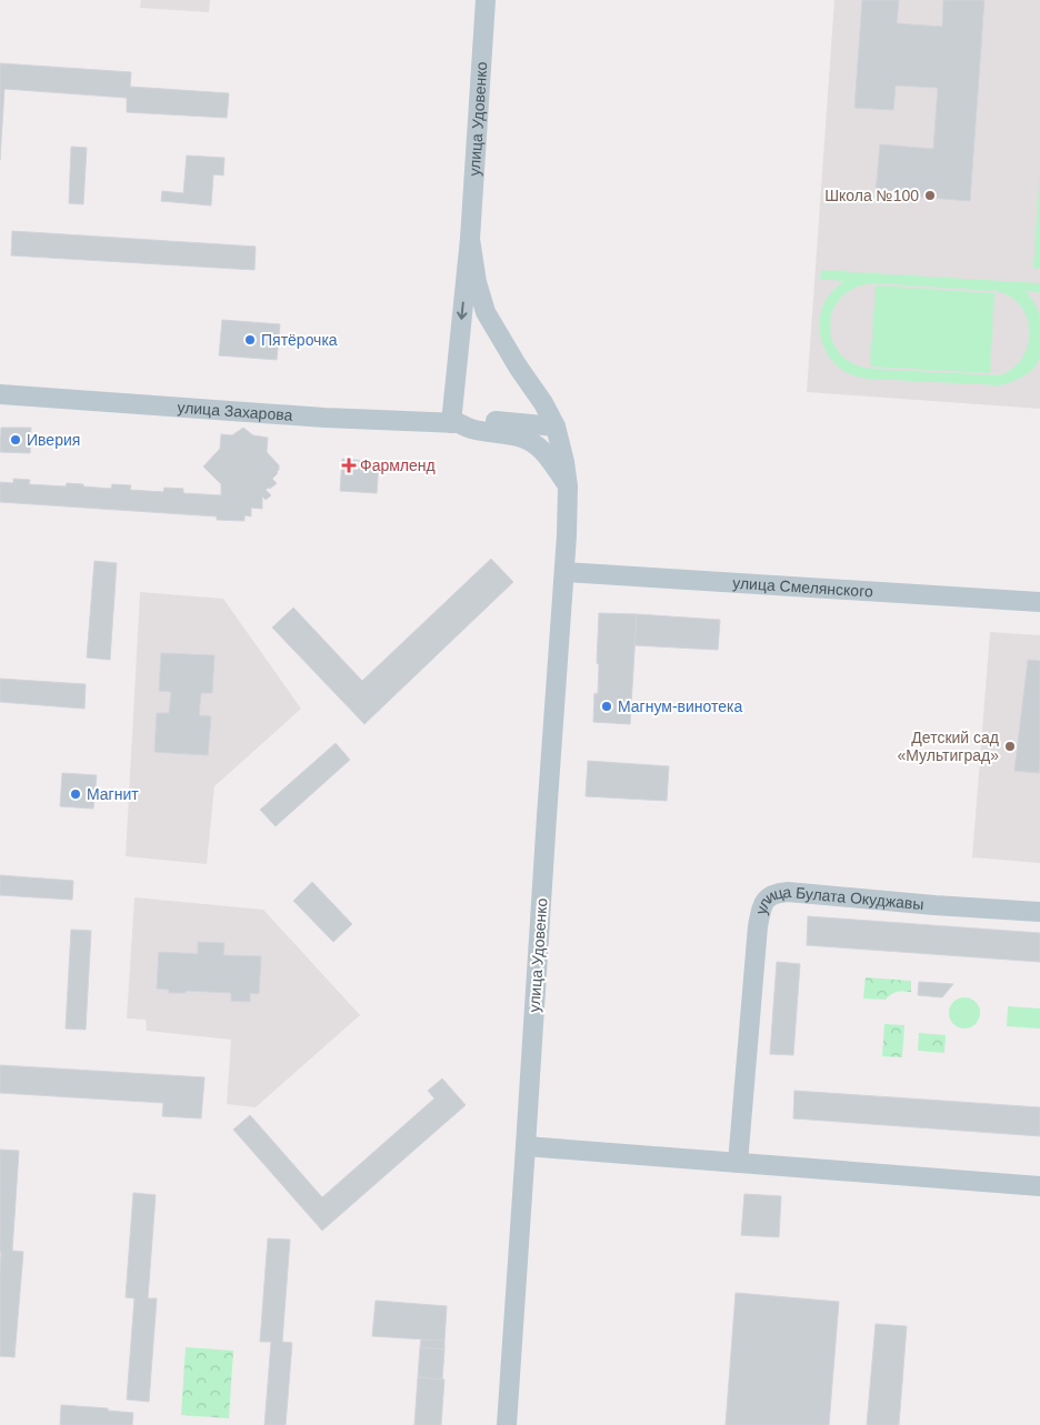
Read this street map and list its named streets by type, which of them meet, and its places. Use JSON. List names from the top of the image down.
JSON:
{
  "streets": {
    "street": [
      "улица Удовенко",
      "улица Захарова",
      "улица Смелянского",
      "улица Булата Окуджавы"
    ]
  },
  "crossings": [
    ["улица Удовенко", "улица Захарова"],
    ["улица Удовенко", "улица Смелянского"]
  ],
  "places": {
    "other": [
      "Школа №100",
      "Пятёрочка",
      "Иверия",
      "Магнум-винотека",
      "Детский сад «Мультиград»",
      "Магнит"
    ],
    "health": ["Фармленд"]
  }
}
